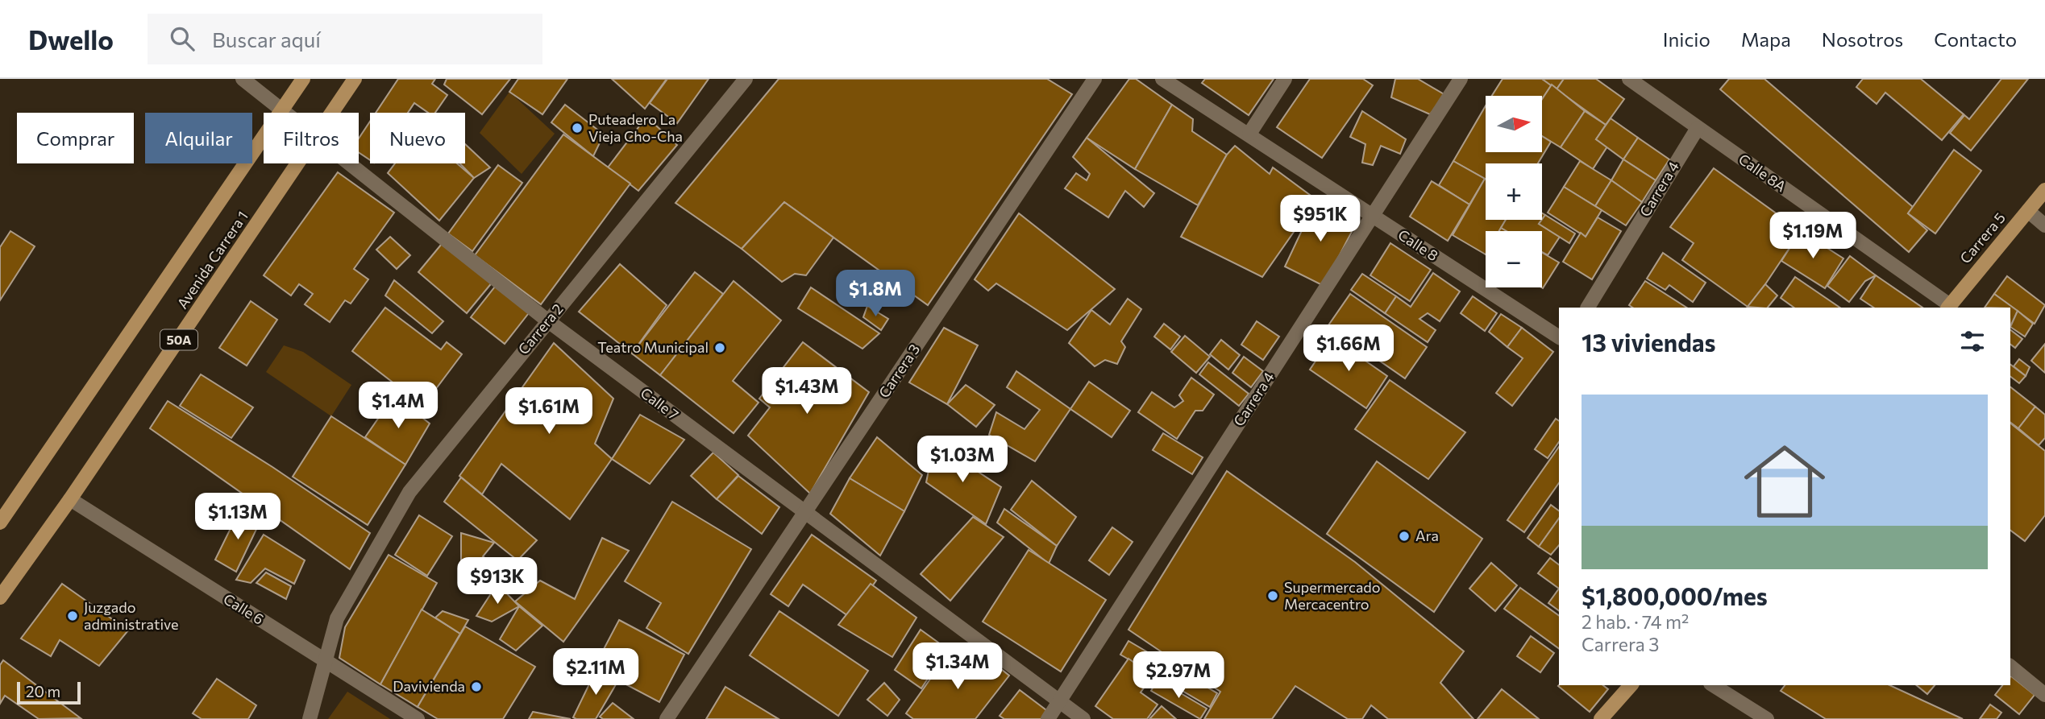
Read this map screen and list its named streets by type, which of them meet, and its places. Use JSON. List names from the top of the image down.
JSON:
{
  "streets": {
    "main road": ["Carrera 5", "Avenida Carrera 1", "50A"],
    "street": [
      "Calle 8A",
      "Carrera 4",
      "Calle 8",
      "Carrera 2",
      "Carrera 3",
      "Calle 7",
      "Calle 6"
    ]
  },
  "crossings": [
    ["Calle 8A", "Carrera 4"],
    ["Calle 8A", "Carrera 5"],
    ["Carrera 4", "Calle 8"],
    ["Carrera 4", "Calle 7"],
    ["Avenida Carrera 1", "Calle 7"],
    ["Avenida Carrera 1", "Calle 6"],
    ["Carrera 2", "Calle 7"],
    ["Carrera 2", "Calle 6"],
    ["Carrera 3", "Calle 7"]
  ],
  "places": [
    "Puteadero La Vieja Cho-Cha",
    "Teatro Municipal",
    "Ara",
    "Supermercado Mercacentro",
    "Juzgado administrative",
    "Davivienda"
  ],
  "scale_bar": "20 m",
  "north": "right",
  "page": {
    "header": "Dwello",
    "search": "Buscar aquí",
    "nav": [
      "Inicio",
      "Mapa",
      "Nosotros",
      "Contacto"
    ],
    "map_buttons": ["+", "−"],
    "chip": [
      "Comprar",
      "Alquilar",
      "Filtros",
      "Nuevo"
    ],
    "price": [
      "$951K",
      "$1.19M",
      "$1.8M",
      "$1.66M",
      "$1.43M",
      "$1.4M",
      "$1.61M",
      "$1.03M",
      "$1.13M",
      "$913K",
      "$1.34M",
      "$2.11M",
      "$2.97M"
    ],
    "heading": "13 viviendas",
    "list": [
      {
        "name": "$1,800,000/mes",
        "note": "2 hab. · 74 m² · Carrera 3"
      }
    ],
    "scale": "20 m"
  }
}
